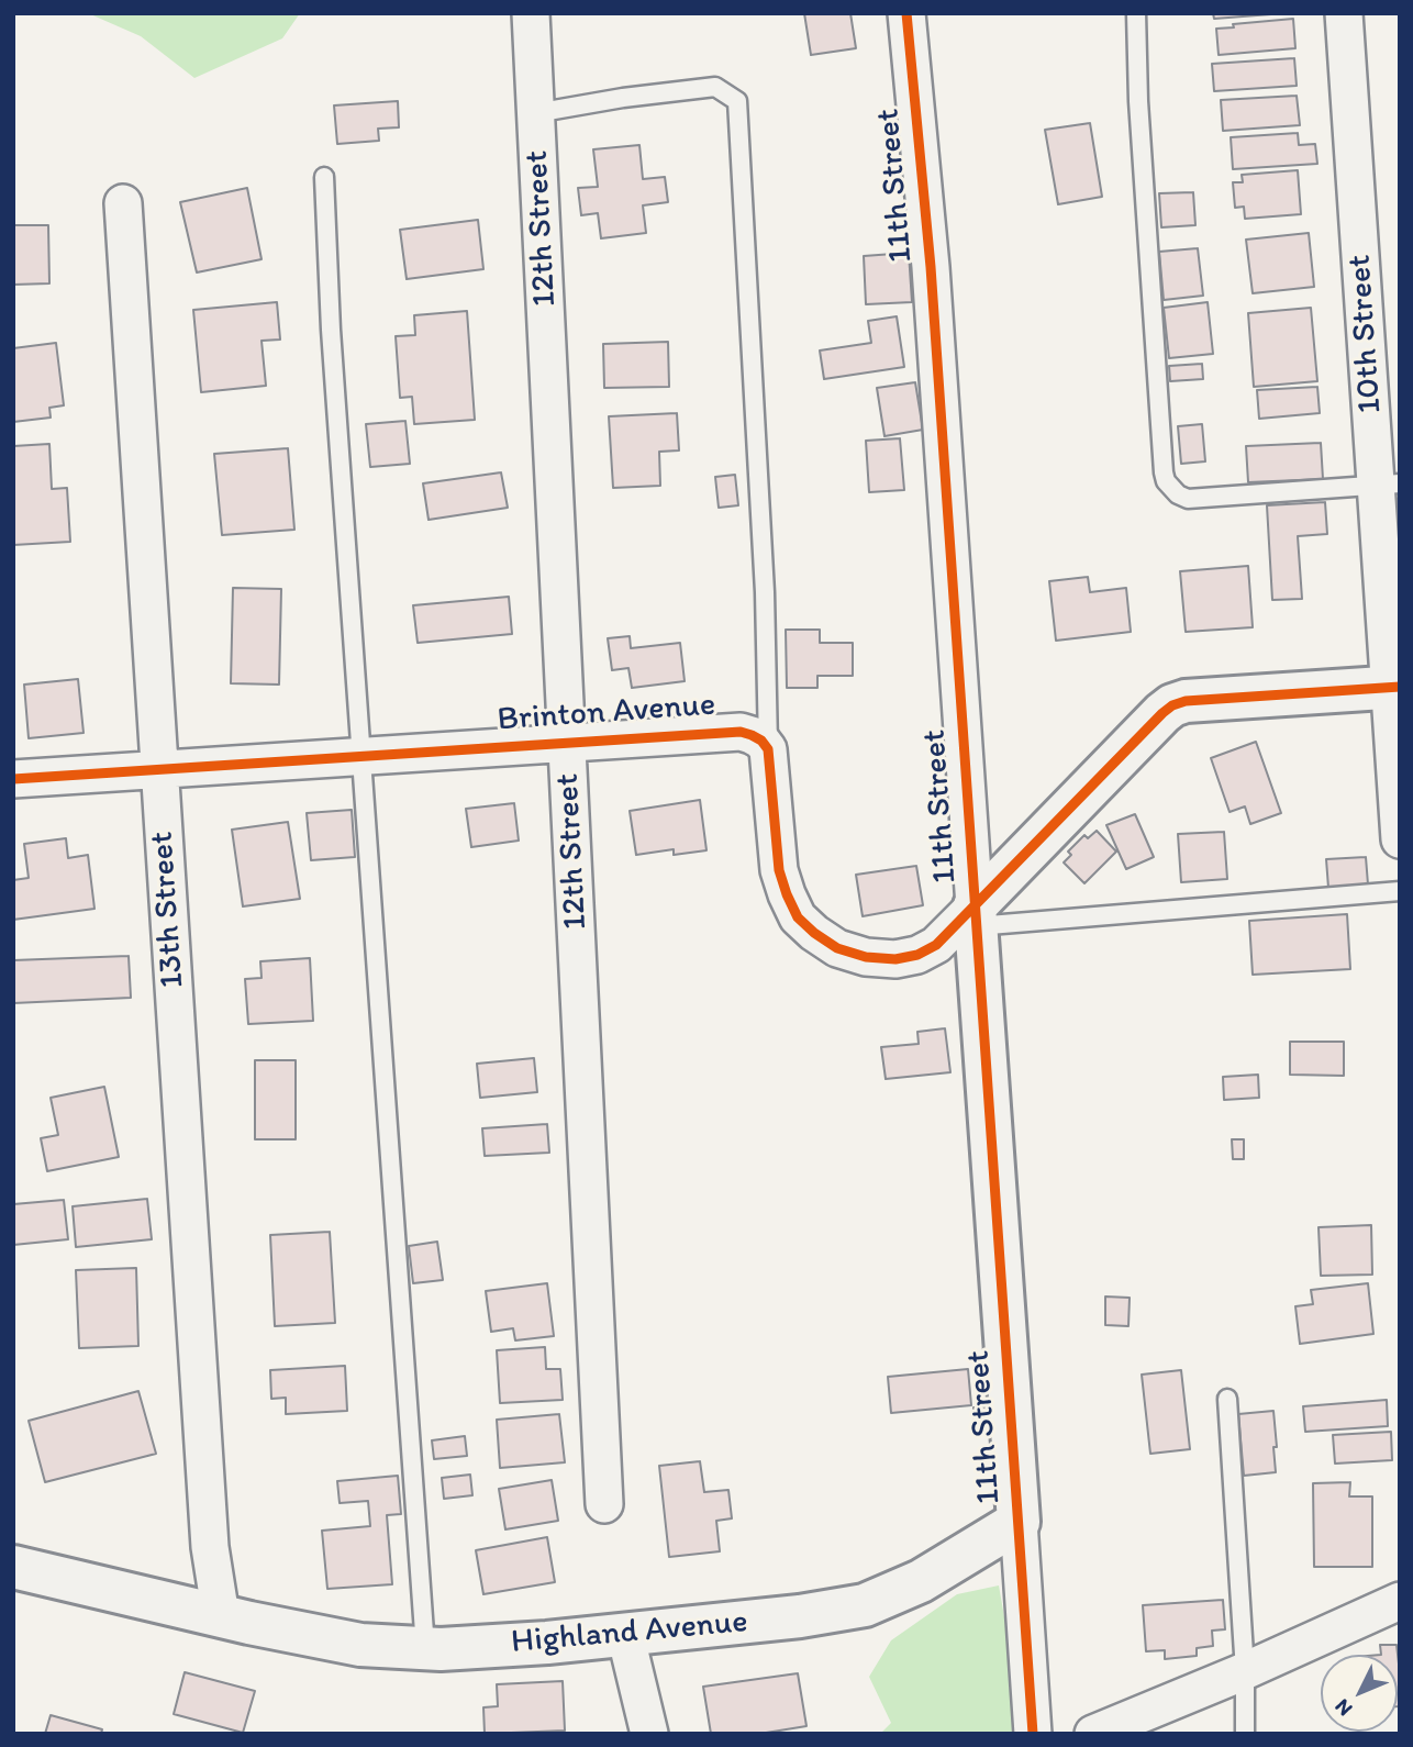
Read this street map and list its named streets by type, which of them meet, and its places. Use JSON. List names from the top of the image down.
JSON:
{
  "streets": {
    "street": [
      "11th Street",
      "12th Street",
      "10th Street",
      "Brinton Avenue",
      "13th Street",
      "Highland Avenue"
    ]
  },
  "crossings": [
    ["11th Street", "Highland Avenue"],
    ["12th Street", "Brinton Avenue"],
    ["Brinton Avenue", "13th Street"],
    ["13th Street", "Highland Avenue"]
  ],
  "north": "bottom left"
}
